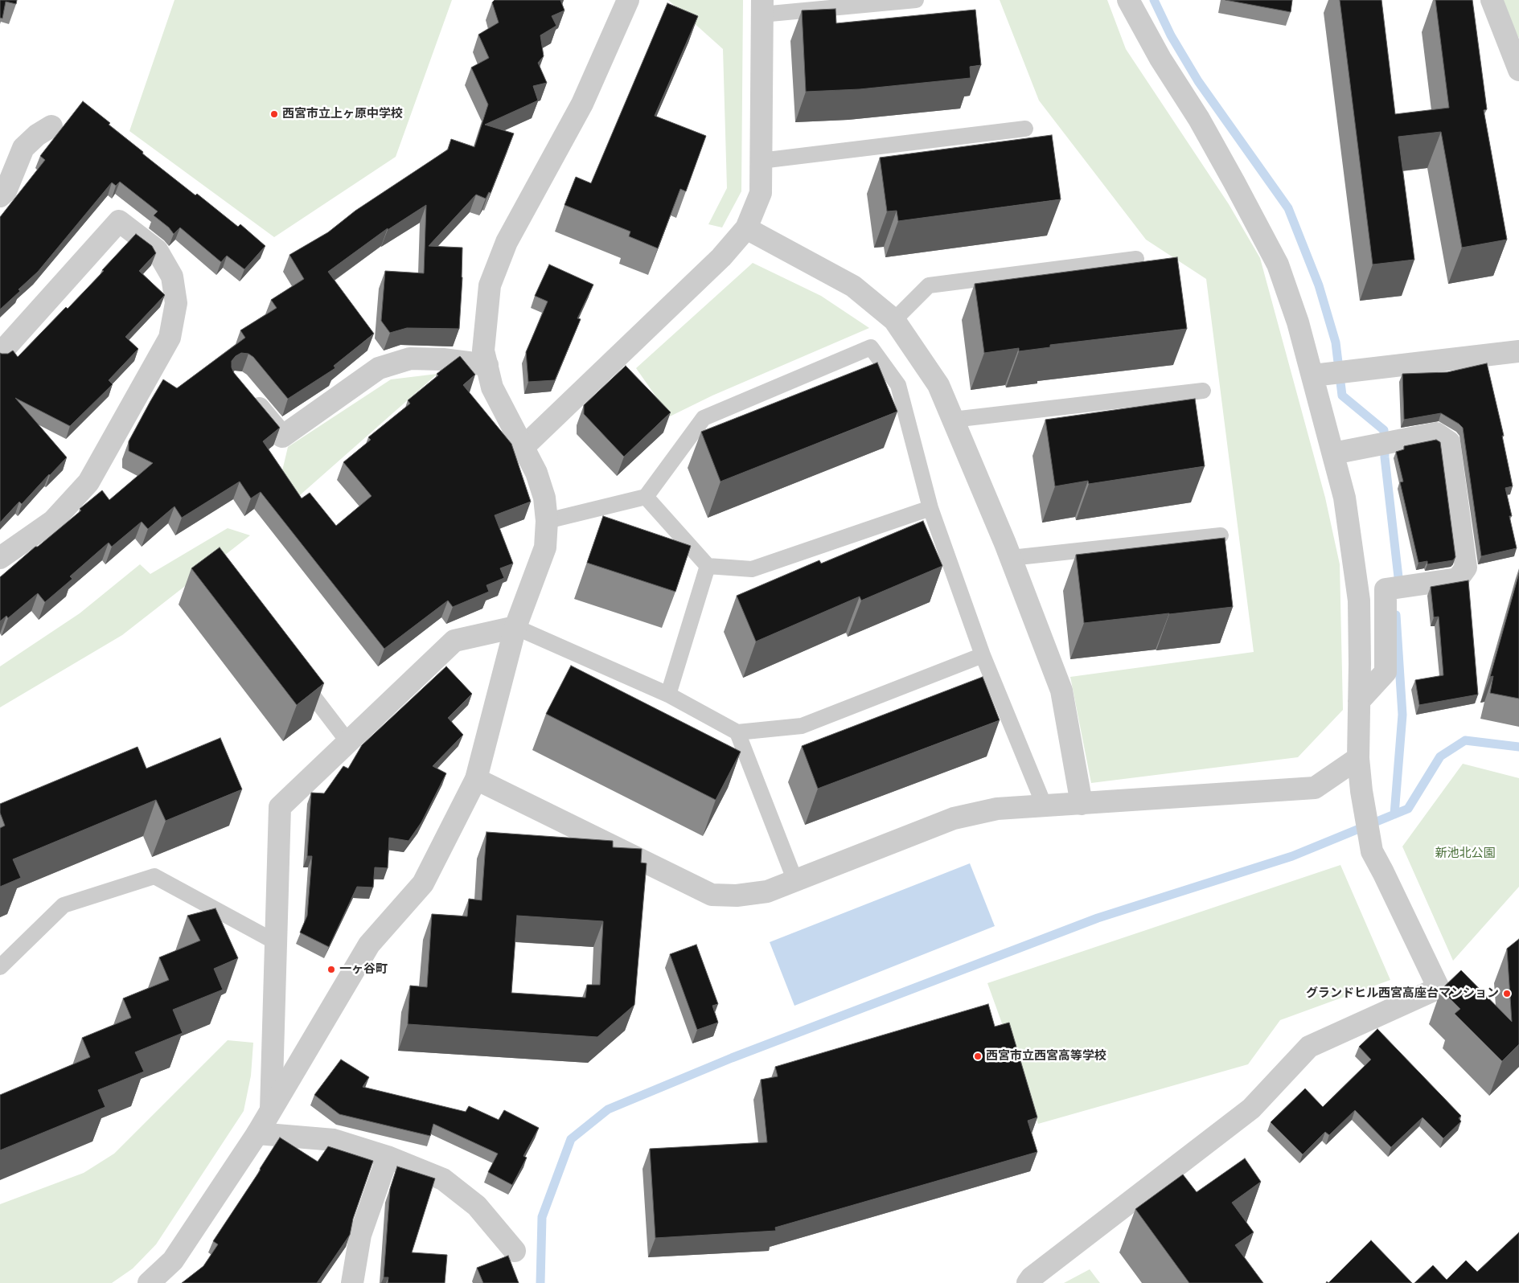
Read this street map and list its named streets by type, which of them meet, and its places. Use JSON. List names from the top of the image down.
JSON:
{
  "parks": ["新池北公園"],
  "places": [
    "西宮市立上ヶ原中学校",
    "一ヶ谷町",
    "グランドヒル西宮高座台マンション",
    "西宮市立西宮高等学校"
  ]
}
